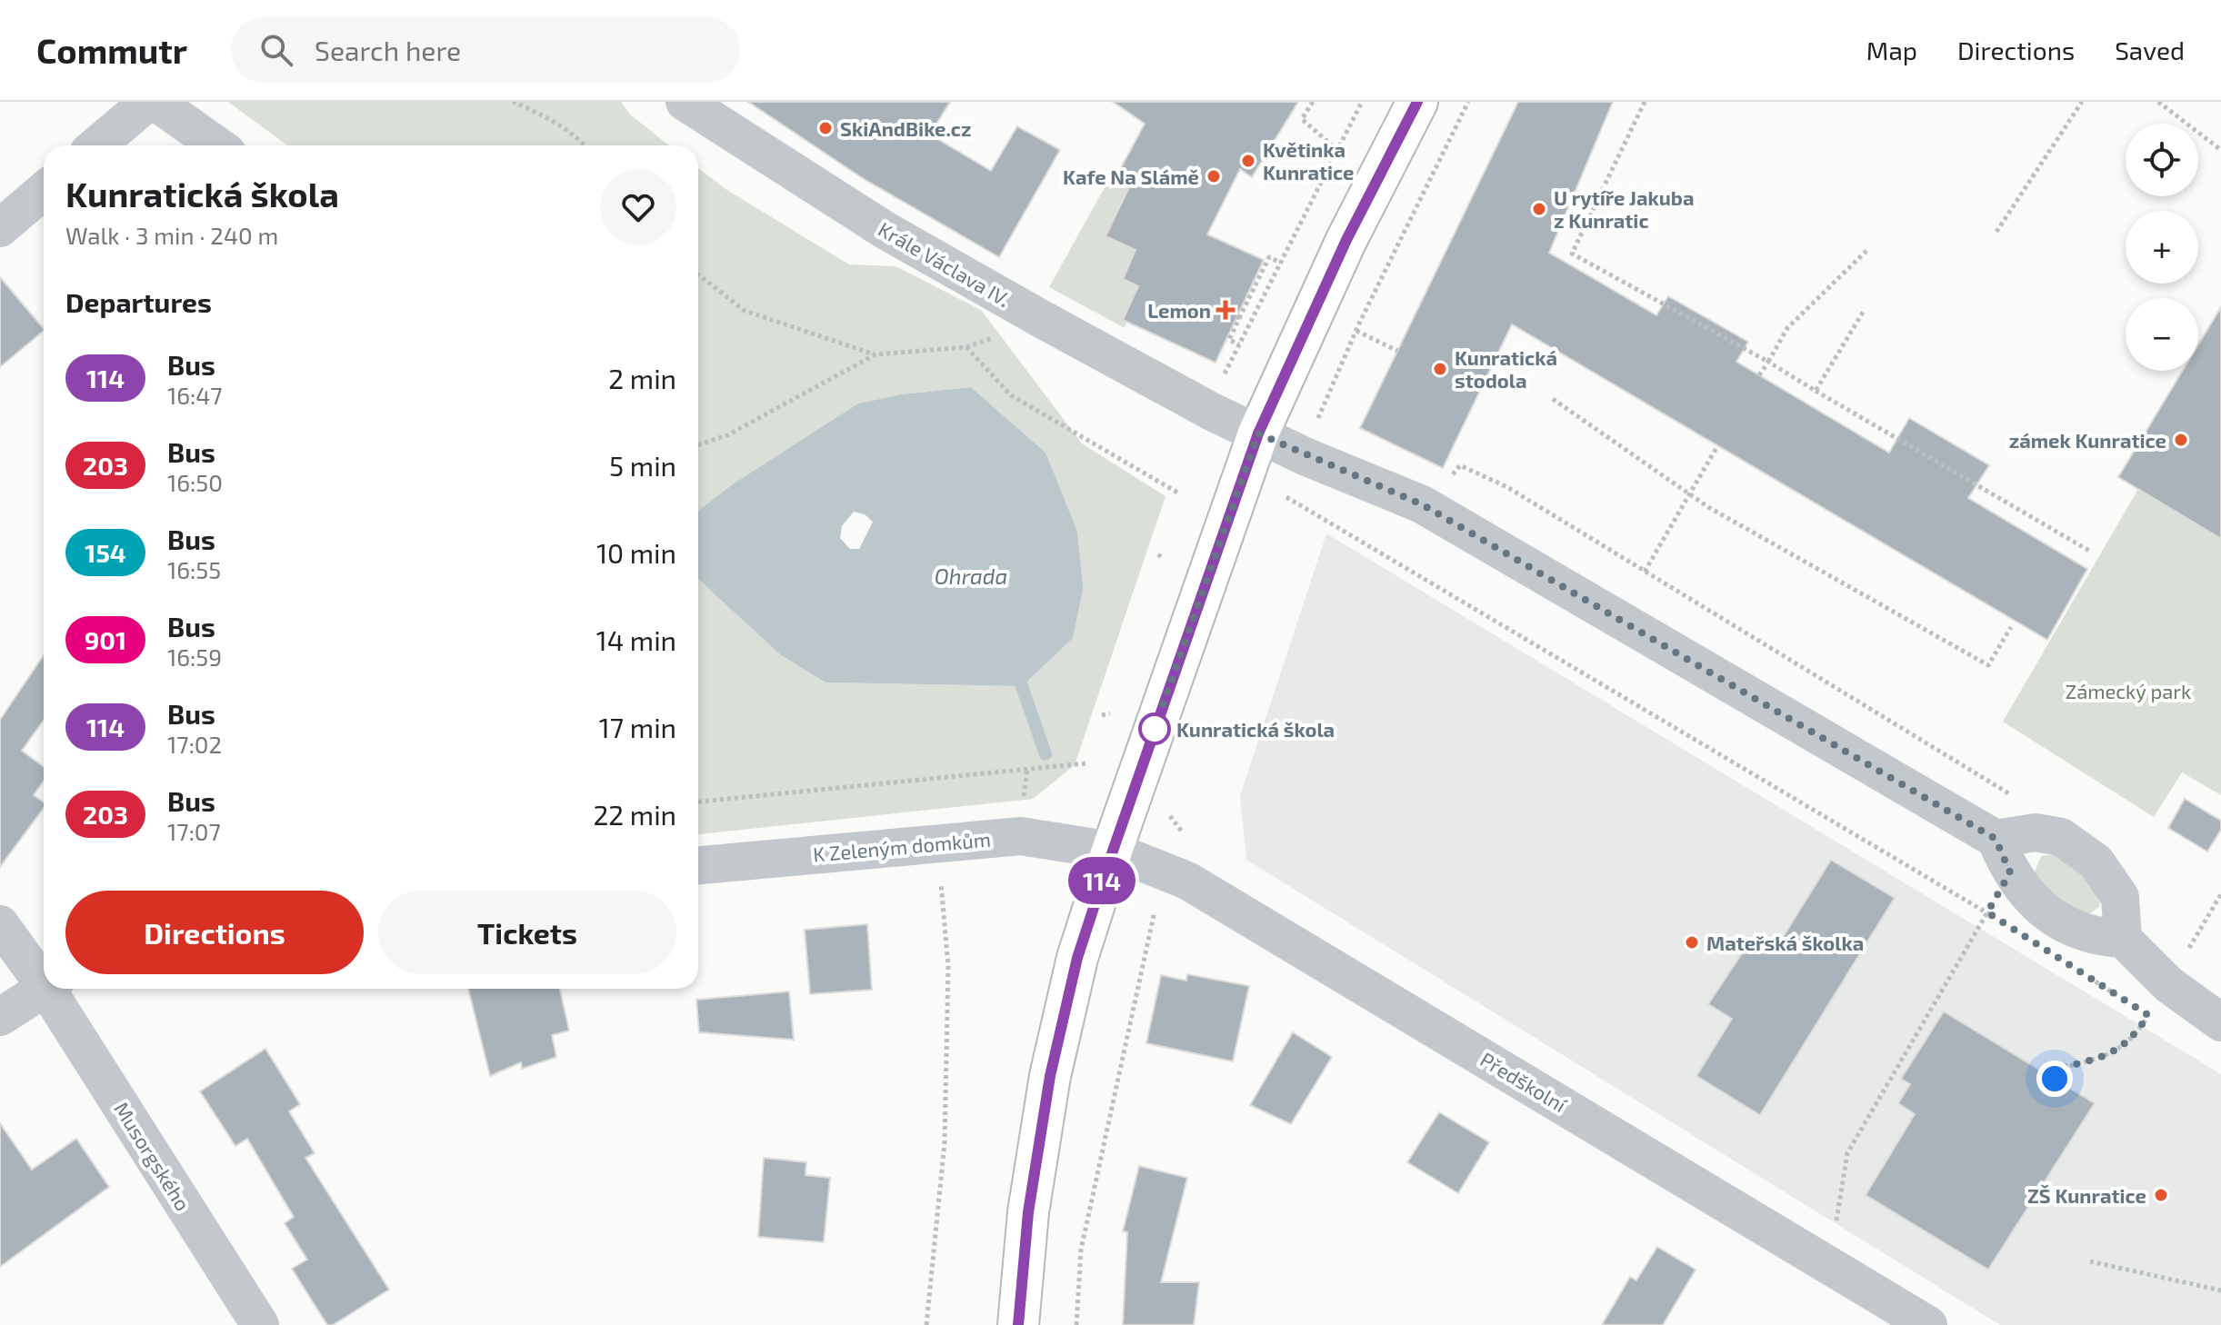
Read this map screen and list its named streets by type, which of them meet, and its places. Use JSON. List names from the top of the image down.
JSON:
{
  "streets": {
    "street": [
      "Krále Václava IV.",
      "K Zeleným domkům",
      "Předškolní",
      "Musorgského"
    ]
  },
  "crossings": [
    ["K Zeleným domkům", "Předškolní"]
  ],
  "water": ["Ohrada"],
  "parks": ["Zámecký park"],
  "places": {
    "other": [
      "SkiAndBike.cz",
      "Květinka Kunratice",
      "Kafe Na Slámě",
      "U rytíře Jakuba z Kunratic",
      "Kunratická stodola",
      "zámek Kunratice",
      "Kunratická škola",
      "Mateřská školka",
      "ZŠ Kunratice"
    ],
    "health": ["Lemon"]
  },
  "lines": ["bus line 114"],
  "page": {
    "header": "Commutr",
    "search": "Search here",
    "nav": ["Map", "Directions", "Saved"],
    "on_map": "114",
    "map_buttons": ["+", "−"],
    "heading": [
      ["Kunratická škola", "Walk · 3 min · 240 m"],
      "Departures"
    ],
    "list": [
      {
        "mark": "114",
        "name": "Bus",
        "note": "16:47",
        "value": "2 min"
      },
      {
        "mark": "203",
        "name": "Bus",
        "note": "16:50",
        "value": "5 min"
      },
      {
        "mark": "154",
        "name": "Bus",
        "note": "16:55",
        "value": "10 min"
      },
      {
        "mark": "901",
        "name": "Bus",
        "note": "16:59",
        "value": "14 min"
      },
      {
        "mark": "114",
        "name": "Bus",
        "note": "17:02",
        "value": "17 min"
      },
      {
        "mark": "203",
        "name": "Bus",
        "note": "17:07",
        "value": "22 min"
      }
    ],
    "buttons": ["Directions", "Tickets"]
  }
}
